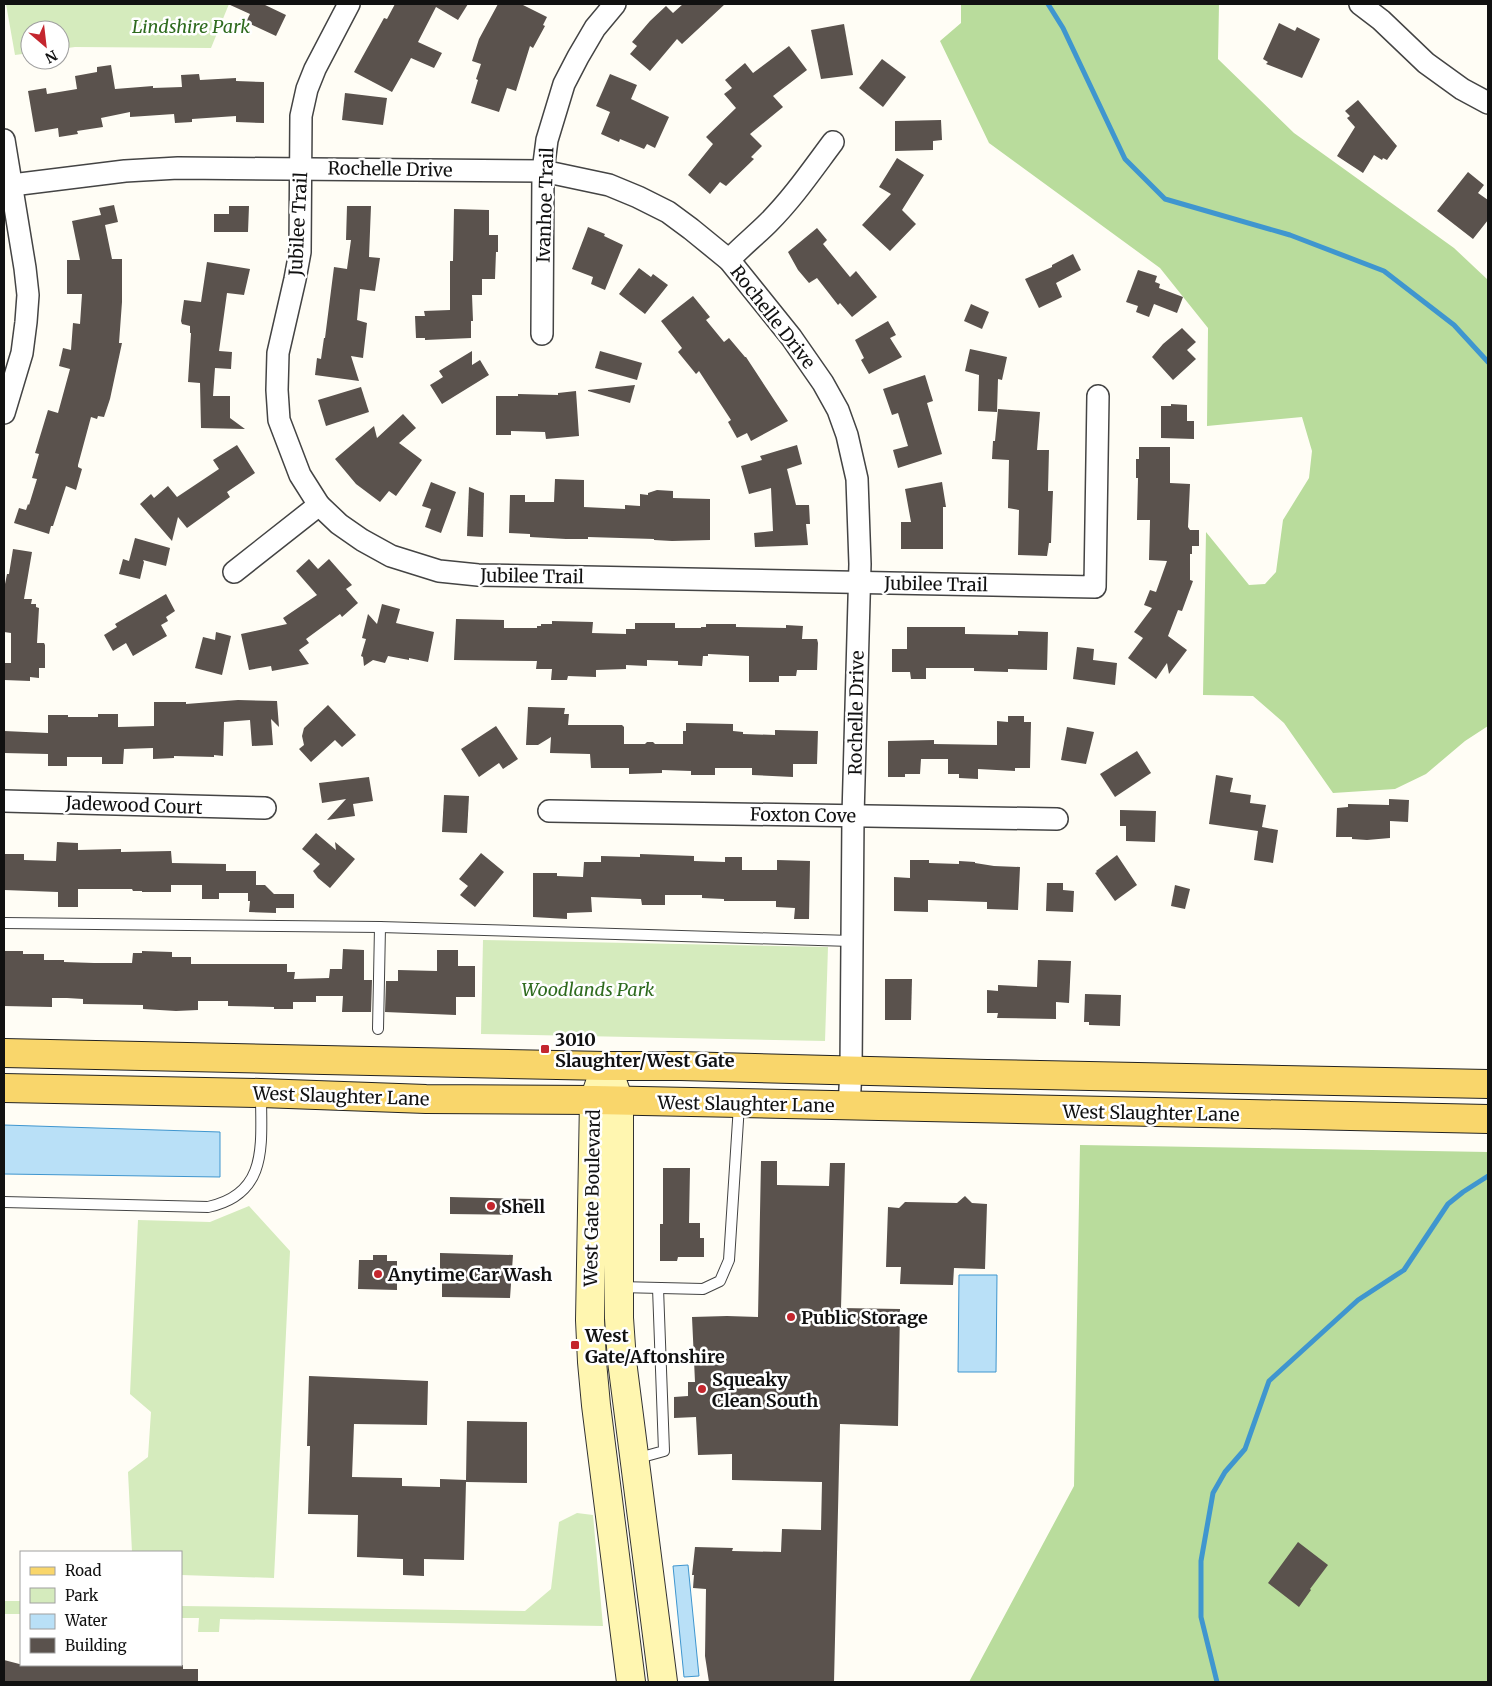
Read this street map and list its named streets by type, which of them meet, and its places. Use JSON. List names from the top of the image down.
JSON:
{
  "streets": {
    "main road": ["West Slaughter Lane", "West Gate Boulevard"],
    "street": [
      "Rochelle Drive",
      "Ivanhoe Trail",
      "Jubilee Trail",
      "Jadewood Court",
      "Foxton Cove"
    ]
  },
  "crossings": [
    ["Rochelle Drive", "Ivanhoe Trail"],
    ["Rochelle Drive", "Jubilee Trail"],
    ["Rochelle Drive", "Foxton Cove"],
    ["Rochelle Drive", "West Slaughter Lane"],
    ["West Slaughter Lane", "West Gate Boulevard"]
  ],
  "parks": ["Lindshire Park", "Woodlands Park"],
  "places": {
    "transit": ["3010 Slaughter/West Gate", "West Gate/Aftonshire"],
    "other": [
      "Shell",
      "Anytime Car Wash",
      "Public Storage",
      "Squeaky Clean South"
    ]
  },
  "legend": [
    "Road",
    "Park",
    "Water",
    "Building"
  ],
  "north": "bottom right"
}
